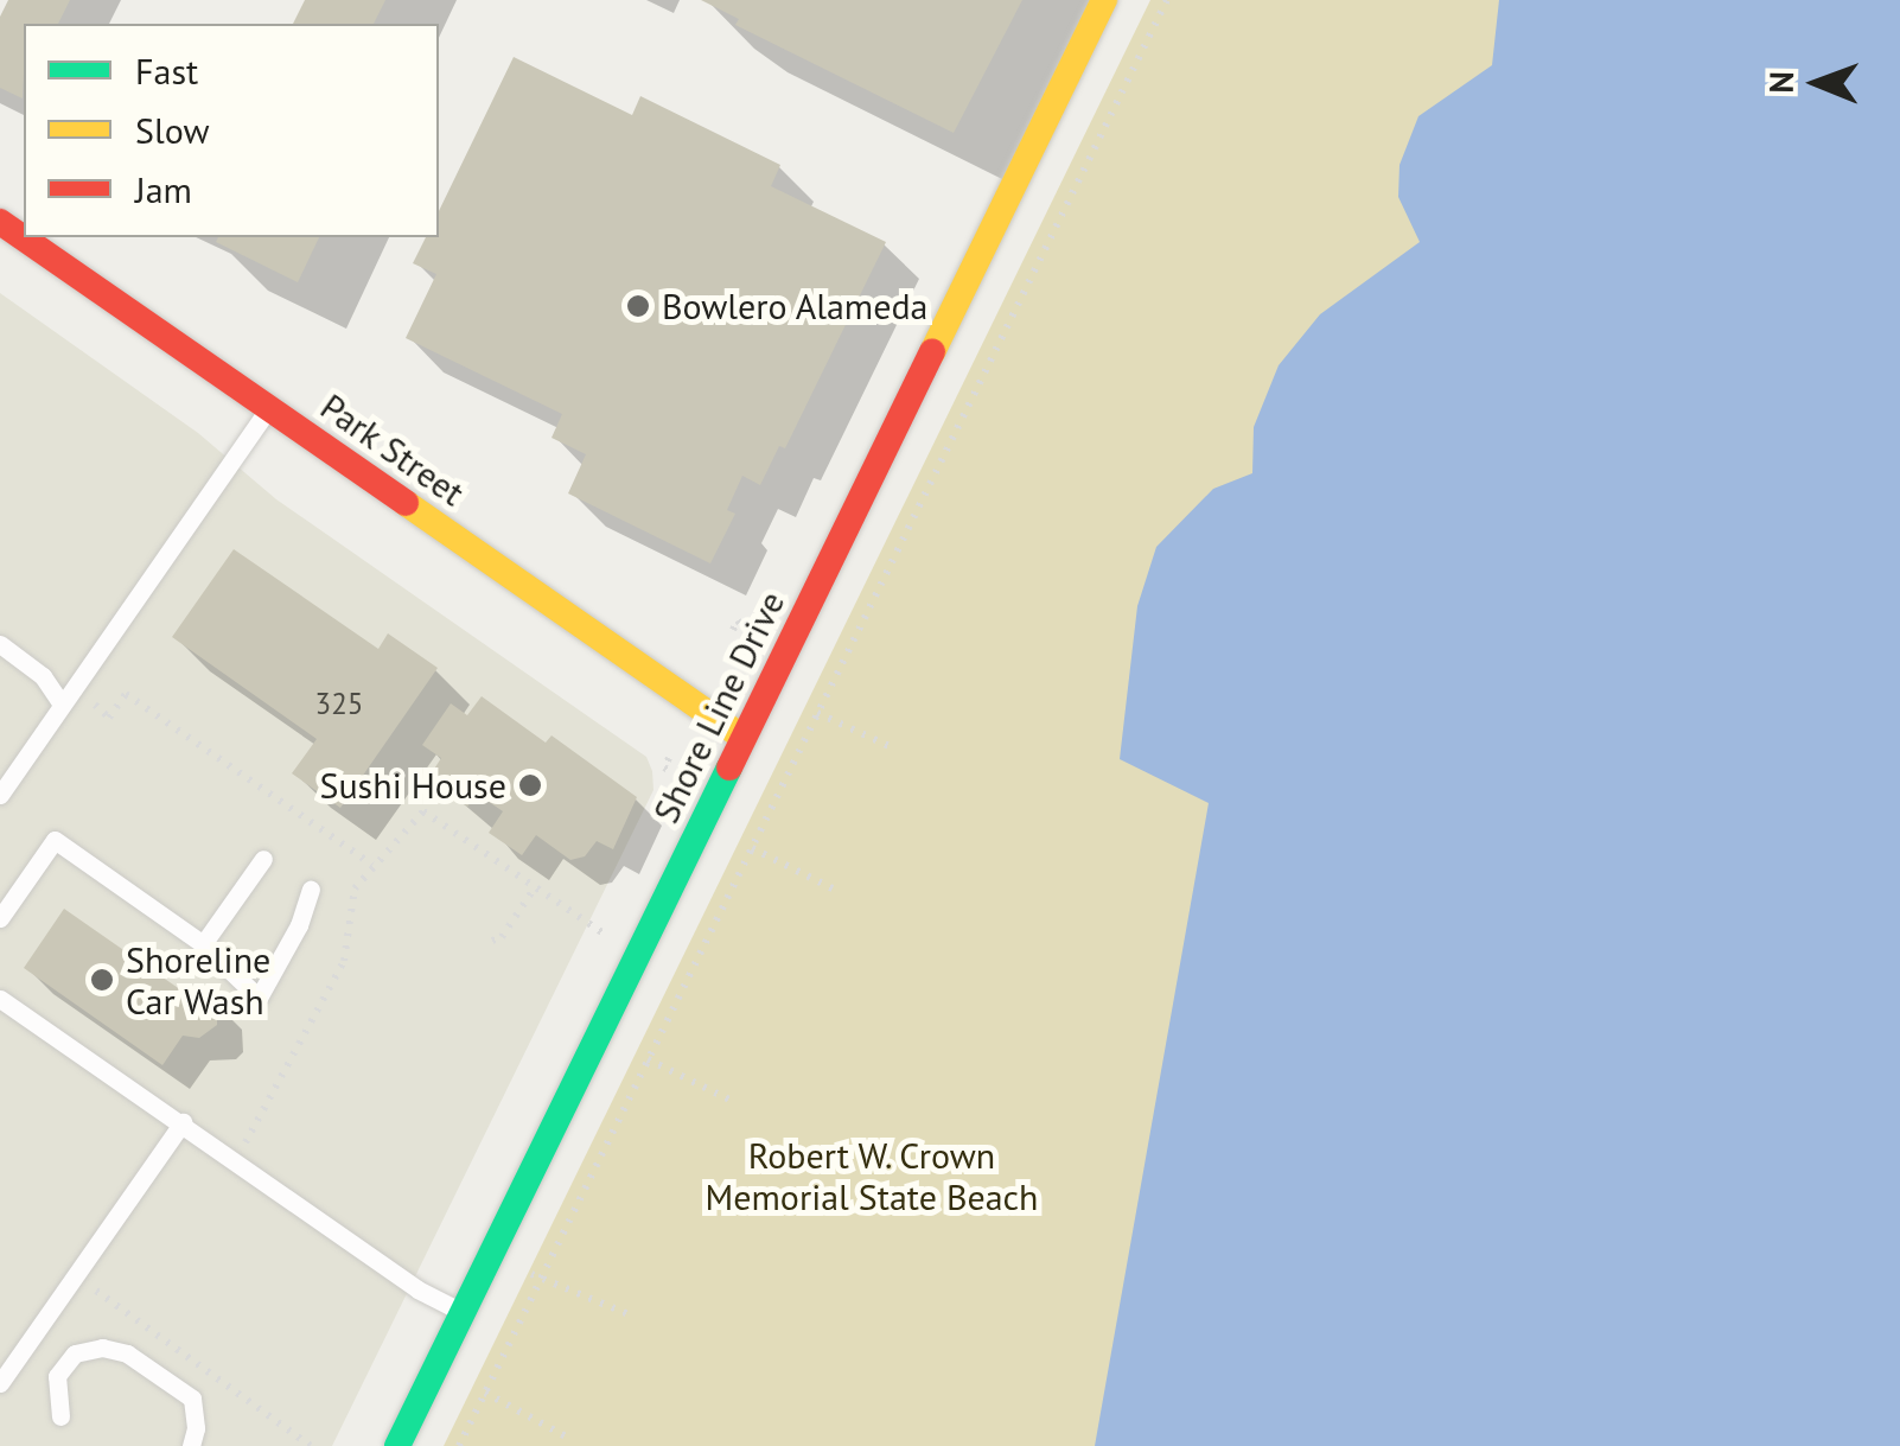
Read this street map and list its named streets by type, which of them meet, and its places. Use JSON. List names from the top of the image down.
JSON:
{
  "streets": {
    "street": ["Park Street", "Shore Line Drive"]
  },
  "crossings": [
    ["Park Street", "Shore Line Drive"]
  ],
  "parks": ["Robert W. Crown Memorial State Beach"],
  "places": ["Bowlero Alameda", "Sushi House", "Shoreline Car Wash"],
  "house_numbers": ["325"],
  "legend": ["Fast", "Slow", "Jam"],
  "north": "left"
}
